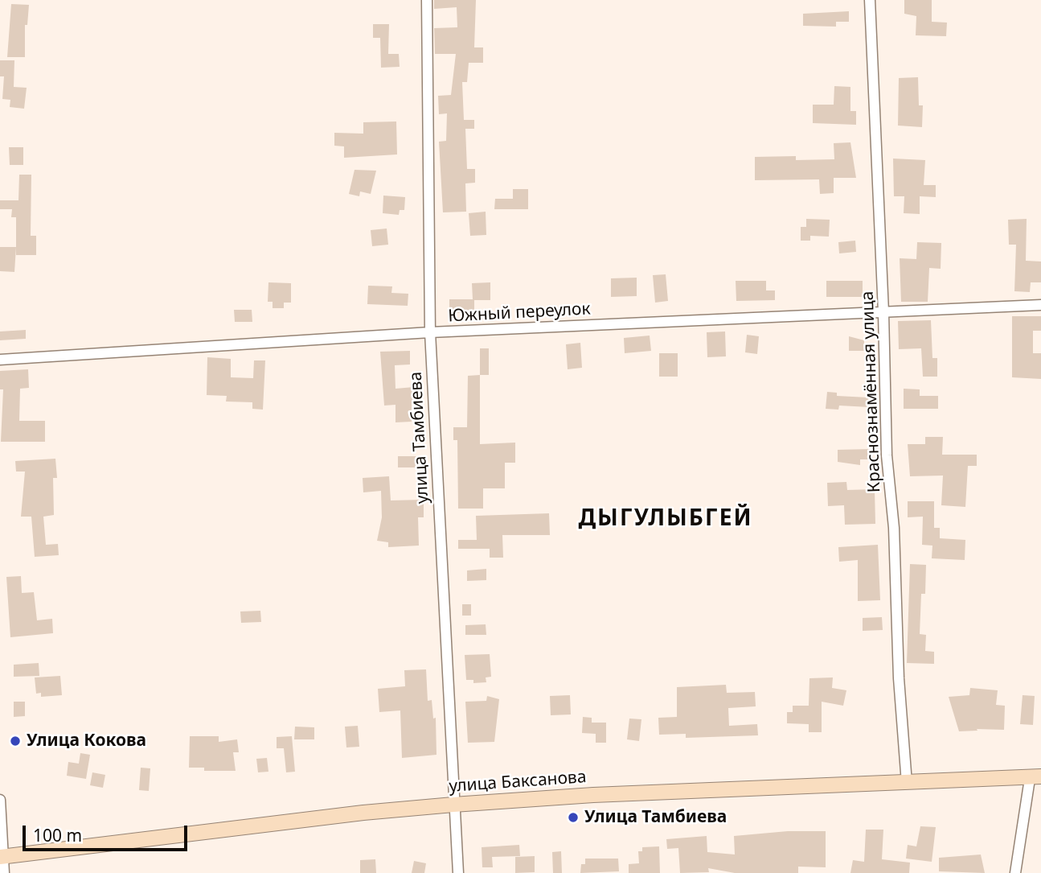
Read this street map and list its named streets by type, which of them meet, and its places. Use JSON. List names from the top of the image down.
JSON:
{
  "streets": {
    "main road": ["улица Баксанова"],
    "street": ["Южный переулок", "Краснознамённая улица", "улица Тамбиева"]
  },
  "crossings": [
    ["Южный переулок", "Краснознамённая улица"],
    ["Южный переулок", "улица Тамбиева"],
    ["Краснознамённая улица", "улица Баксанова"],
    ["улица Тамбиева", "улица Баксанова"]
  ],
  "districts": ["ДЫГУЛЫБГЕЙ"],
  "places": ["Улица Кокова", "Улица Тамбиева"],
  "scale_bar": "100 m"
}
